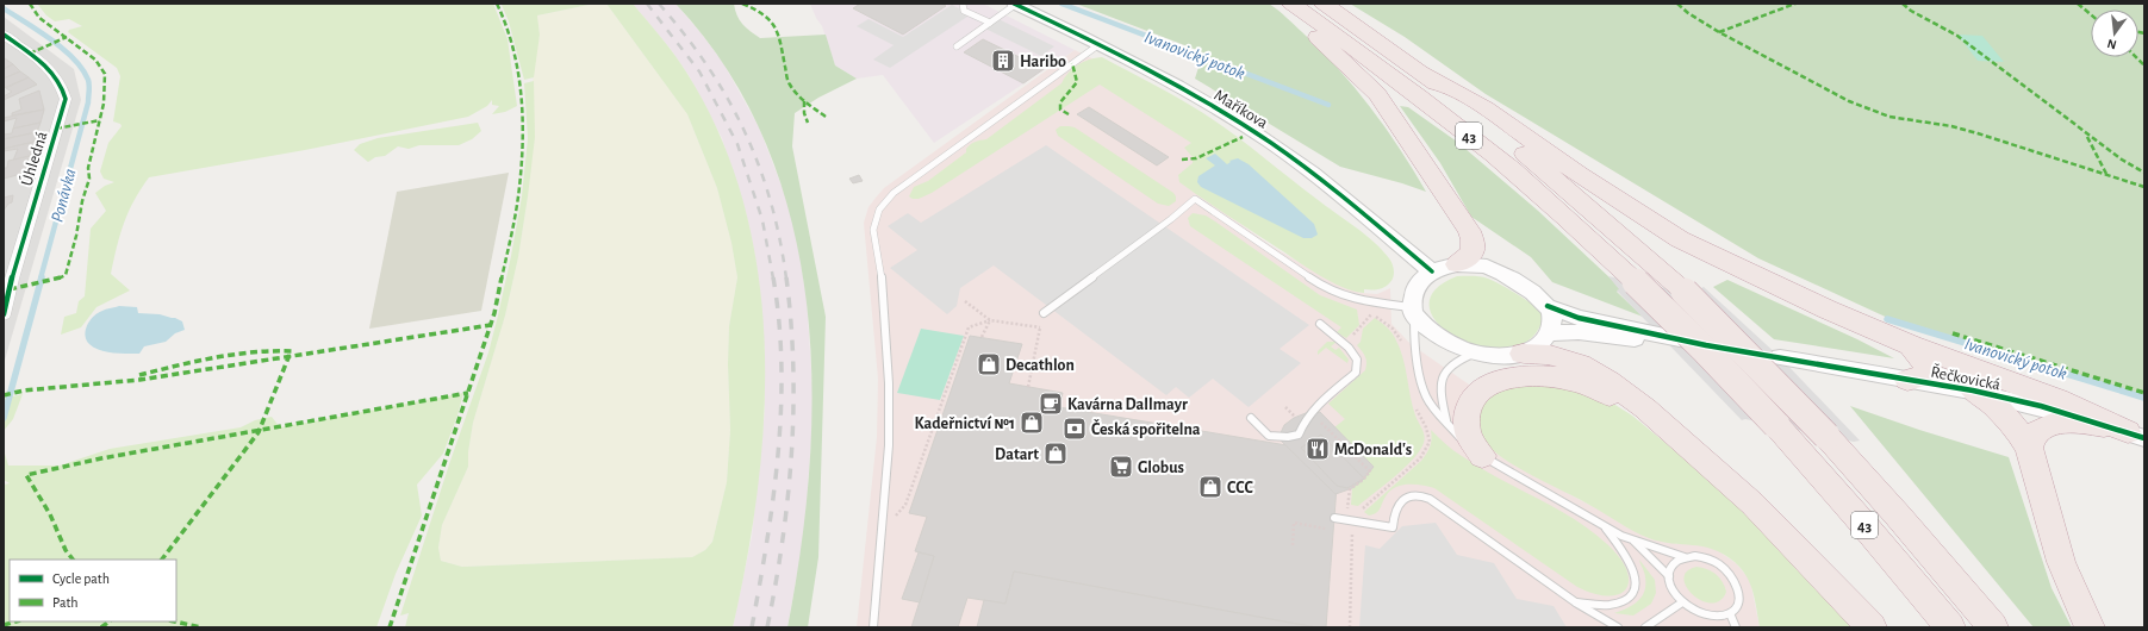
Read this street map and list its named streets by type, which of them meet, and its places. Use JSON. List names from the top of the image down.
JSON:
{
  "streets": {
    "highway": ["43"],
    "street": ["Maříkova", "Úhledná", "Řečkovická"]
  },
  "water": ["Ivanovický potok", "Ponávka"],
  "places": {
    "building": ["Haribo"],
    "shop": [
      "Decathlon",
      "Kadeřnictví №1",
      "Datart",
      "CCC"
    ],
    "cafe": ["Kavárna Dallmayr"],
    "bank": ["Česká spořitelna"],
    "restaurant": ["McDonald's"],
    "supermarket": ["Globus"]
  },
  "legend": ["Cycle path", "Path"],
  "north": "bottom"
}
